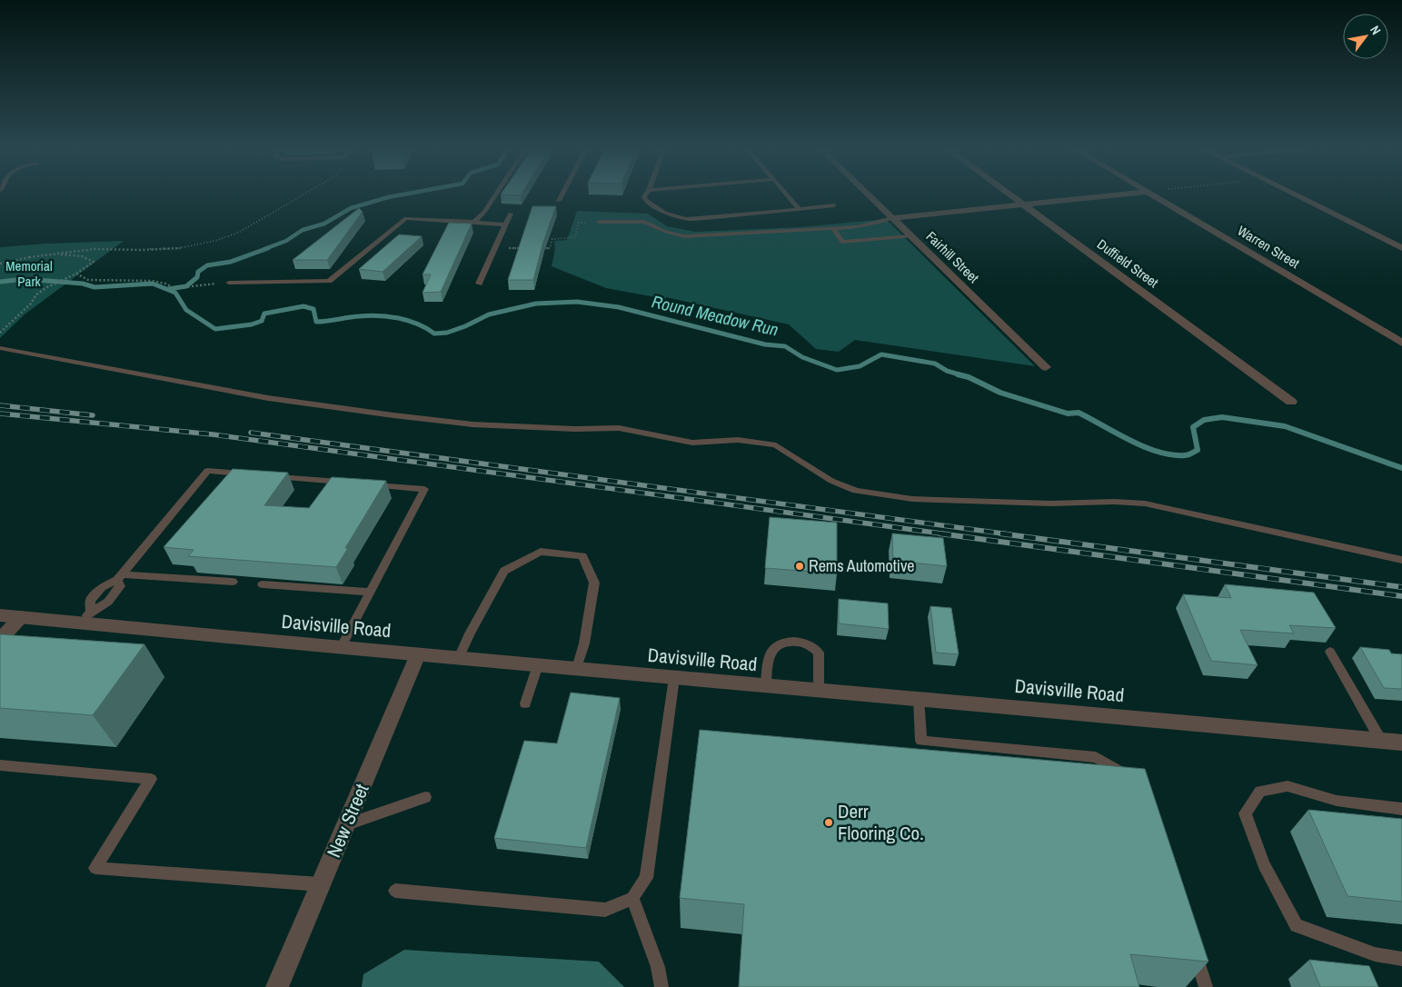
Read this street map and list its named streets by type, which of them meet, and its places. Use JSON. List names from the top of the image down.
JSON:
{
  "streets": {
    "street": [
      "Warren Street",
      "Fairhill Street",
      "Duffield Street",
      "Davisville Road",
      "New Street"
    ]
  },
  "crossings": [
    ["Davisville Road", "New Street"]
  ],
  "water": ["Round Meadow Run"],
  "parks": ["Memorial Park"],
  "places": ["Rems Automotive", "Derr Flooring Co."],
  "north": "top right"
}
